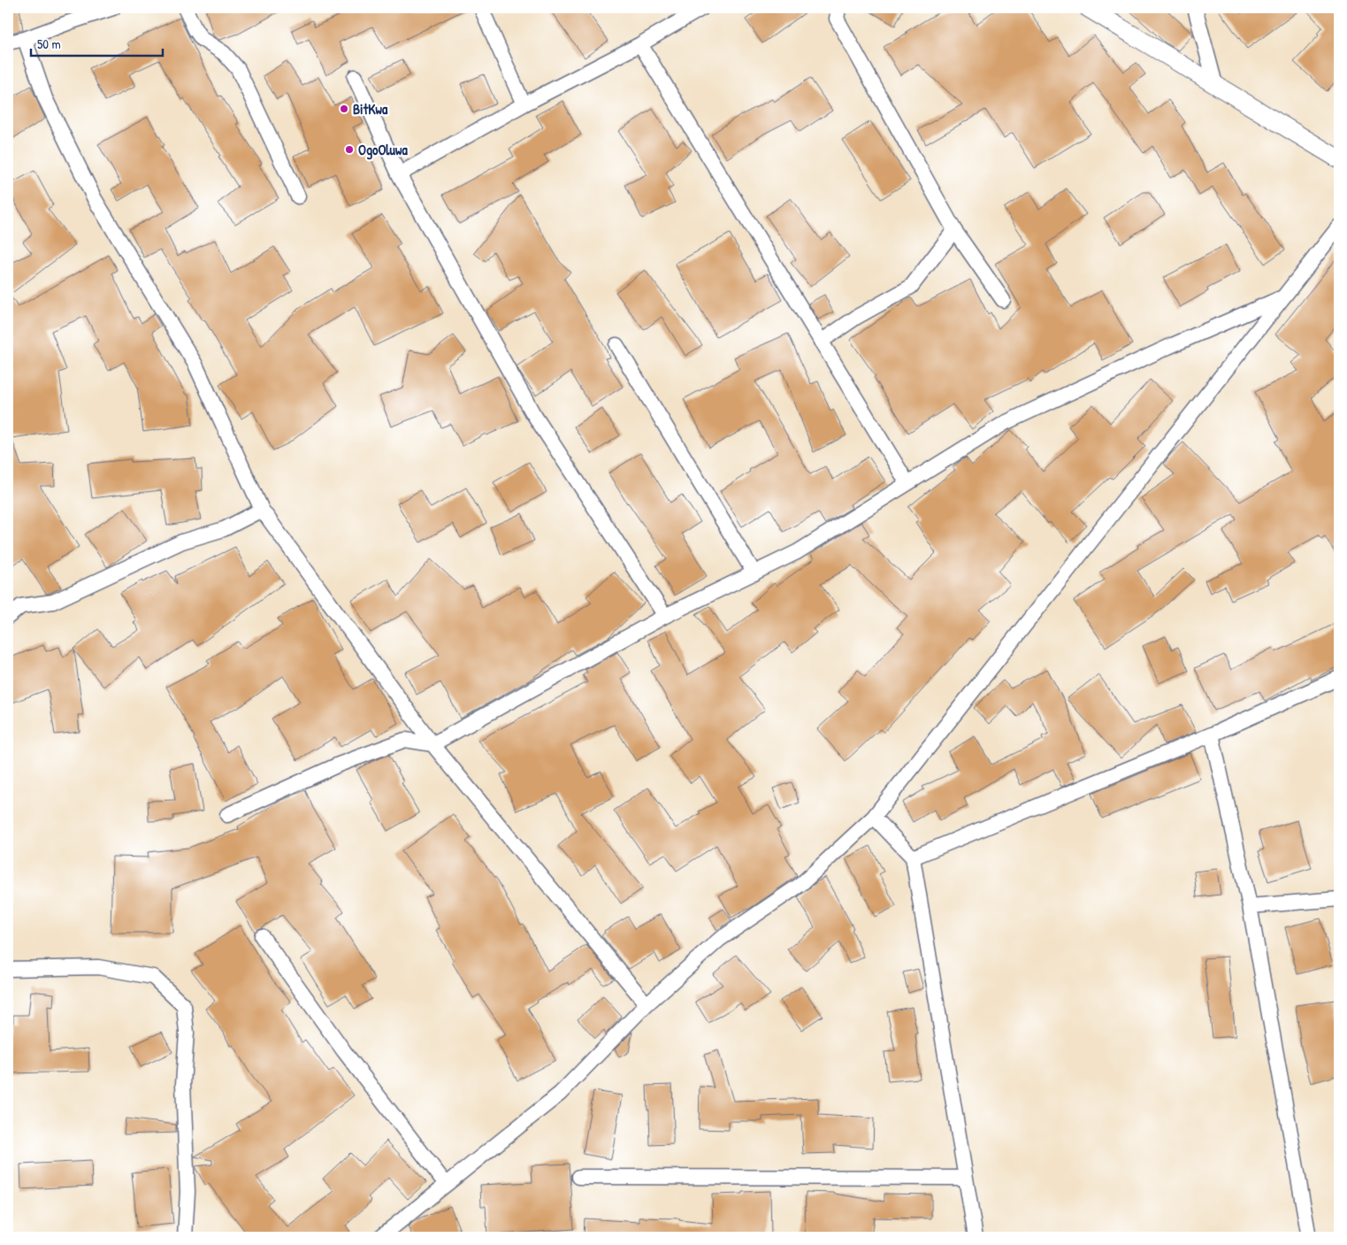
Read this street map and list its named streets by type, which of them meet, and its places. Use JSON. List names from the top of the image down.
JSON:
{
  "places": ["BitKwa", "OgoOluwa"],
  "scale_bar": "50 m"
}
